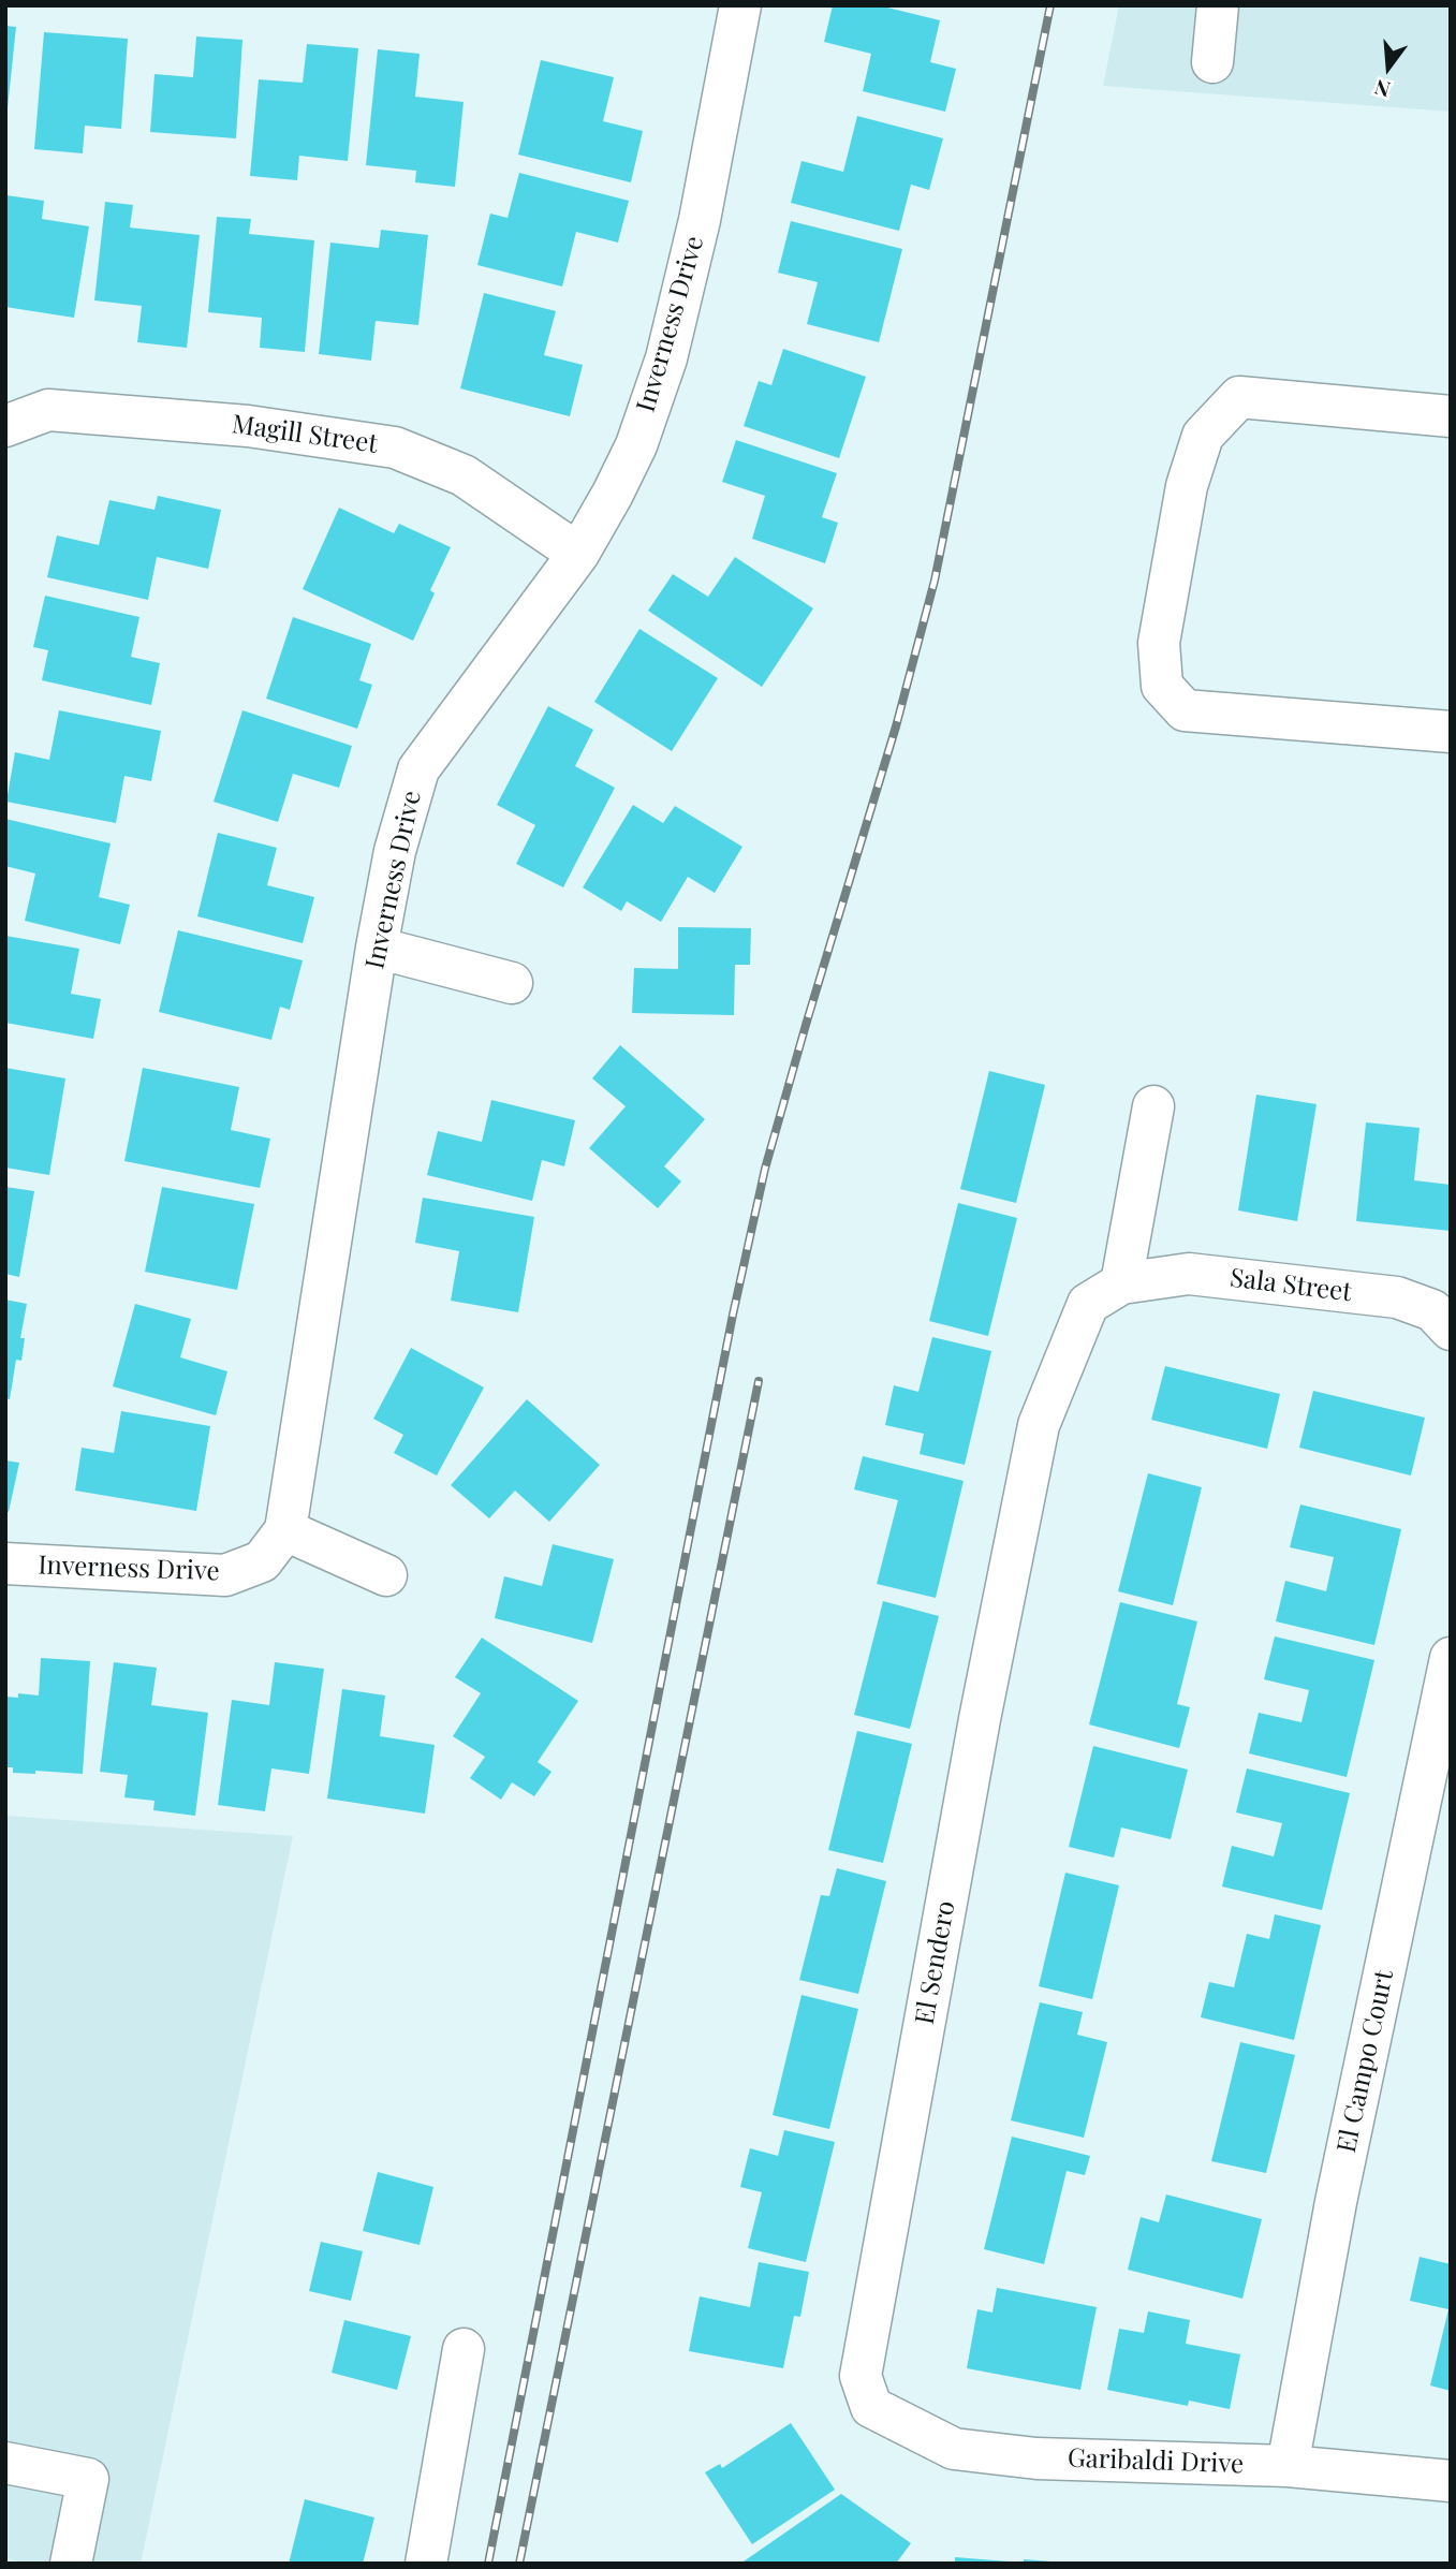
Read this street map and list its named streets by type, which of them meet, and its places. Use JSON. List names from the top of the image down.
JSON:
{
  "streets": {
    "street": [
      "Inverness Drive",
      "Magill Street",
      "Sala Street",
      "El Sendero",
      "El Campo Court",
      "Garibaldi Drive"
    ]
  },
  "crossings": [
    ["Inverness Drive", "Magill Street"],
    ["Sala Street", "El Sendero"],
    ["El Sendero", "Garibaldi Drive"],
    ["El Campo Court", "Garibaldi Drive"]
  ],
  "north": "bottom"
}
